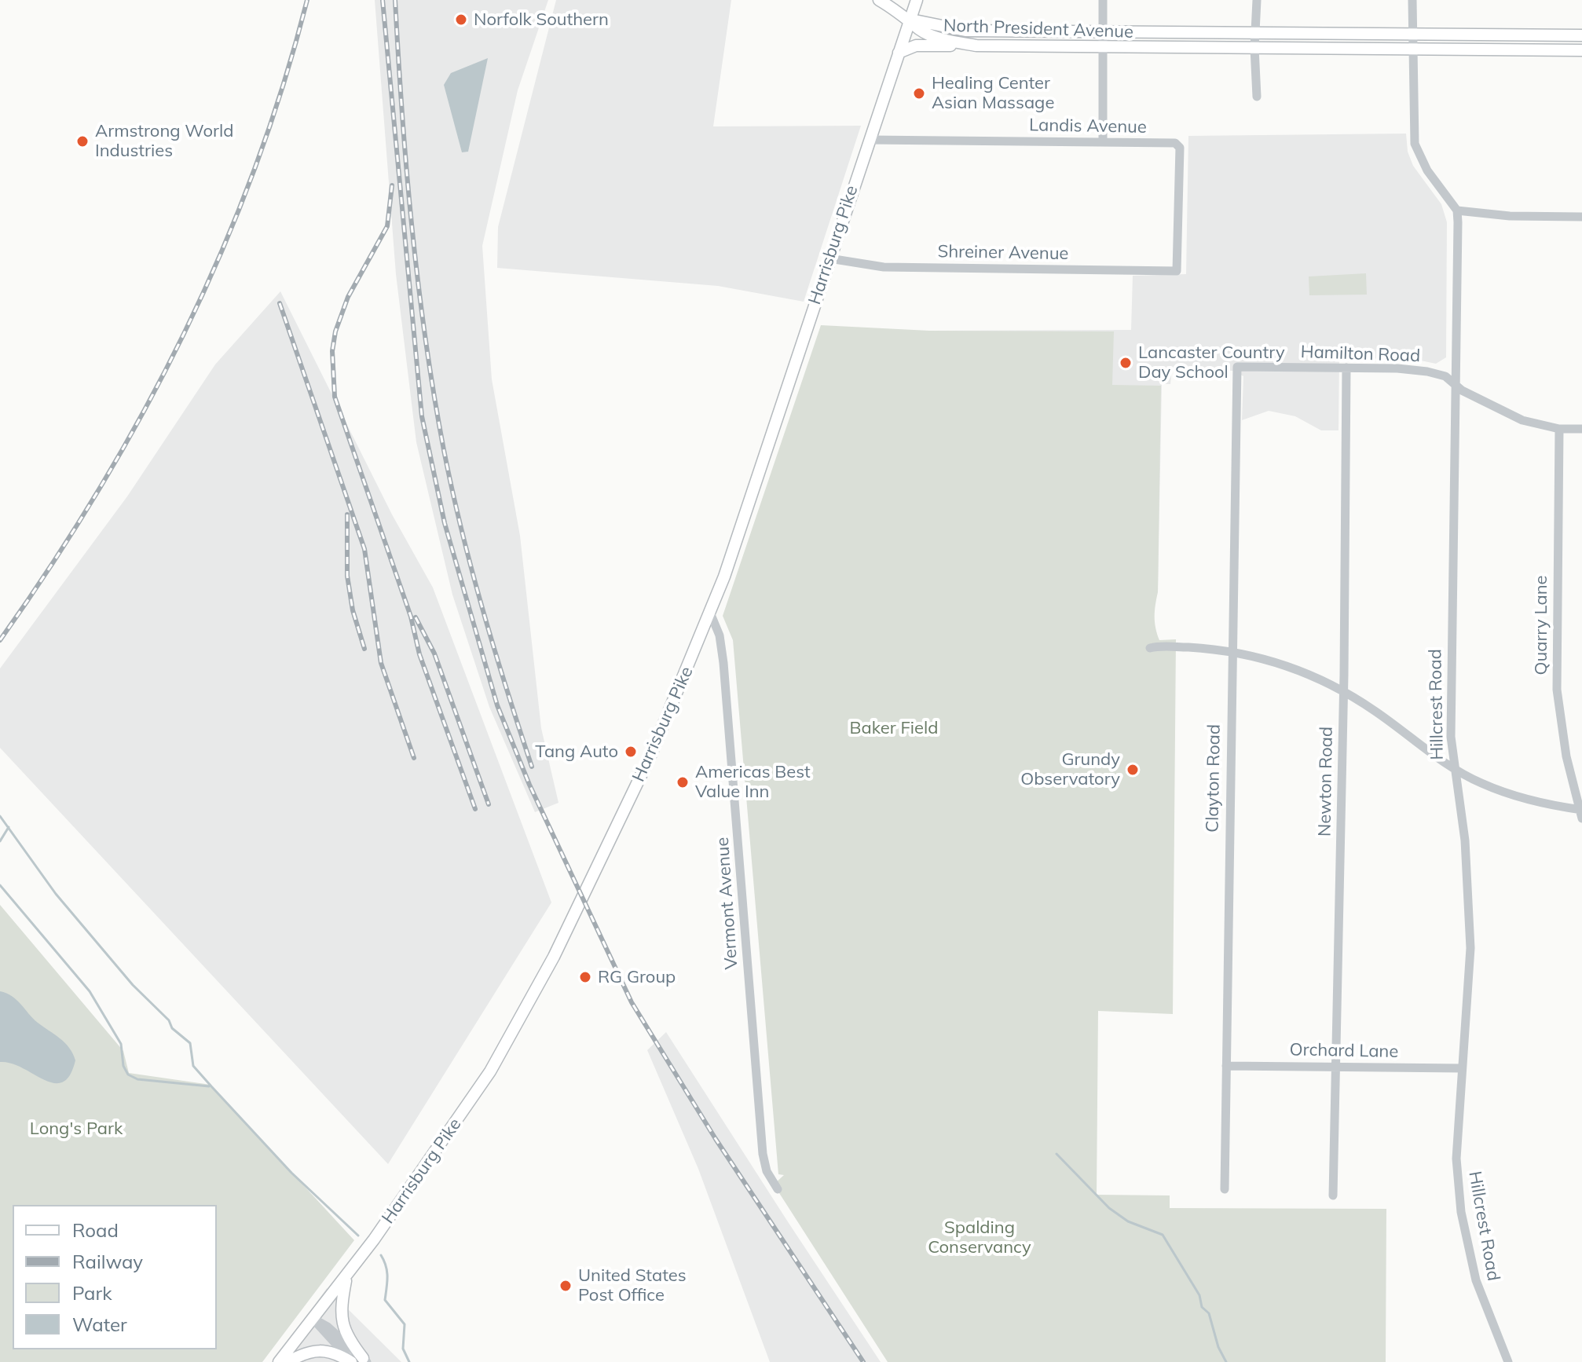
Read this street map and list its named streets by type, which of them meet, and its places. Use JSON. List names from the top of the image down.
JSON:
{
  "streets": {
    "main road": ["North President Avenue", "Harrisburg Pike"],
    "street": [
      "Landis Avenue",
      "Shreiner Avenue",
      "Hamilton Road",
      "Quarry Lane",
      "Hillcrest Road",
      "Clayton Road",
      "Newton Road",
      "Vermont Avenue",
      "Orchard Lane"
    ]
  },
  "crossings": [
    ["North President Avenue", "Harrisburg Pike"],
    ["Landis Avenue", "Harrisburg Pike"],
    ["Landis Avenue", "Shreiner Avenue"],
    ["Harrisburg Pike", "Shreiner Avenue"],
    ["Harrisburg Pike", "Vermont Avenue"],
    ["Hamilton Road", "Quarry Lane"],
    ["Hamilton Road", "Hillcrest Road"],
    ["Hamilton Road", "Clayton Road"],
    ["Hamilton Road", "Newton Road"],
    ["Hillcrest Road", "Orchard Lane"],
    ["Clayton Road", "Orchard Lane"],
    ["Newton Road", "Orchard Lane"]
  ],
  "parks": ["Baker Field", "Long's Park", "Spalding Conservancy"],
  "places": [
    "Norfolk Southern",
    "Healing Center Asian Massage",
    "Armstrong World Industries",
    "Lancaster Country Day School",
    "Tang Auto",
    "Grundy Observatory",
    "Americas Best Value Inn",
    "RG Group",
    "United States Post Office"
  ],
  "legend": [
    "Road",
    "Railway",
    "Park",
    "Water"
  ]
}
